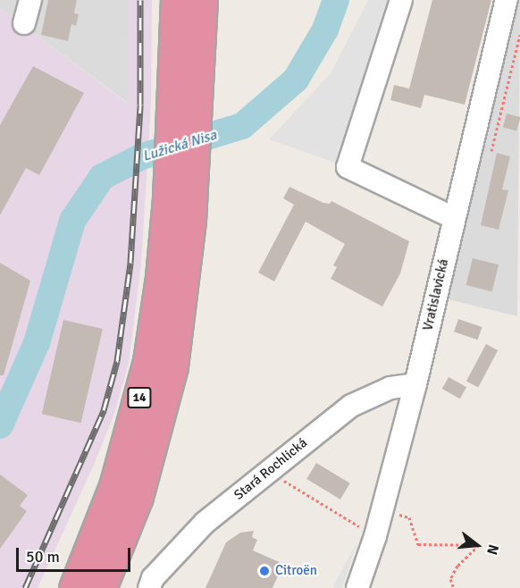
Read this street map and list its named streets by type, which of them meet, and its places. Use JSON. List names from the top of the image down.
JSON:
{
  "streets": {
    "highway": ["14"],
    "street": ["Vratislavická", "Stará Rochlická"]
  },
  "crossings": [
    ["Vratislavická", "Stará Rochlická"]
  ],
  "water": ["Lužická Nisa"],
  "places": ["Citroën"],
  "scale_bar": "50 m",
  "north": "right"
}
